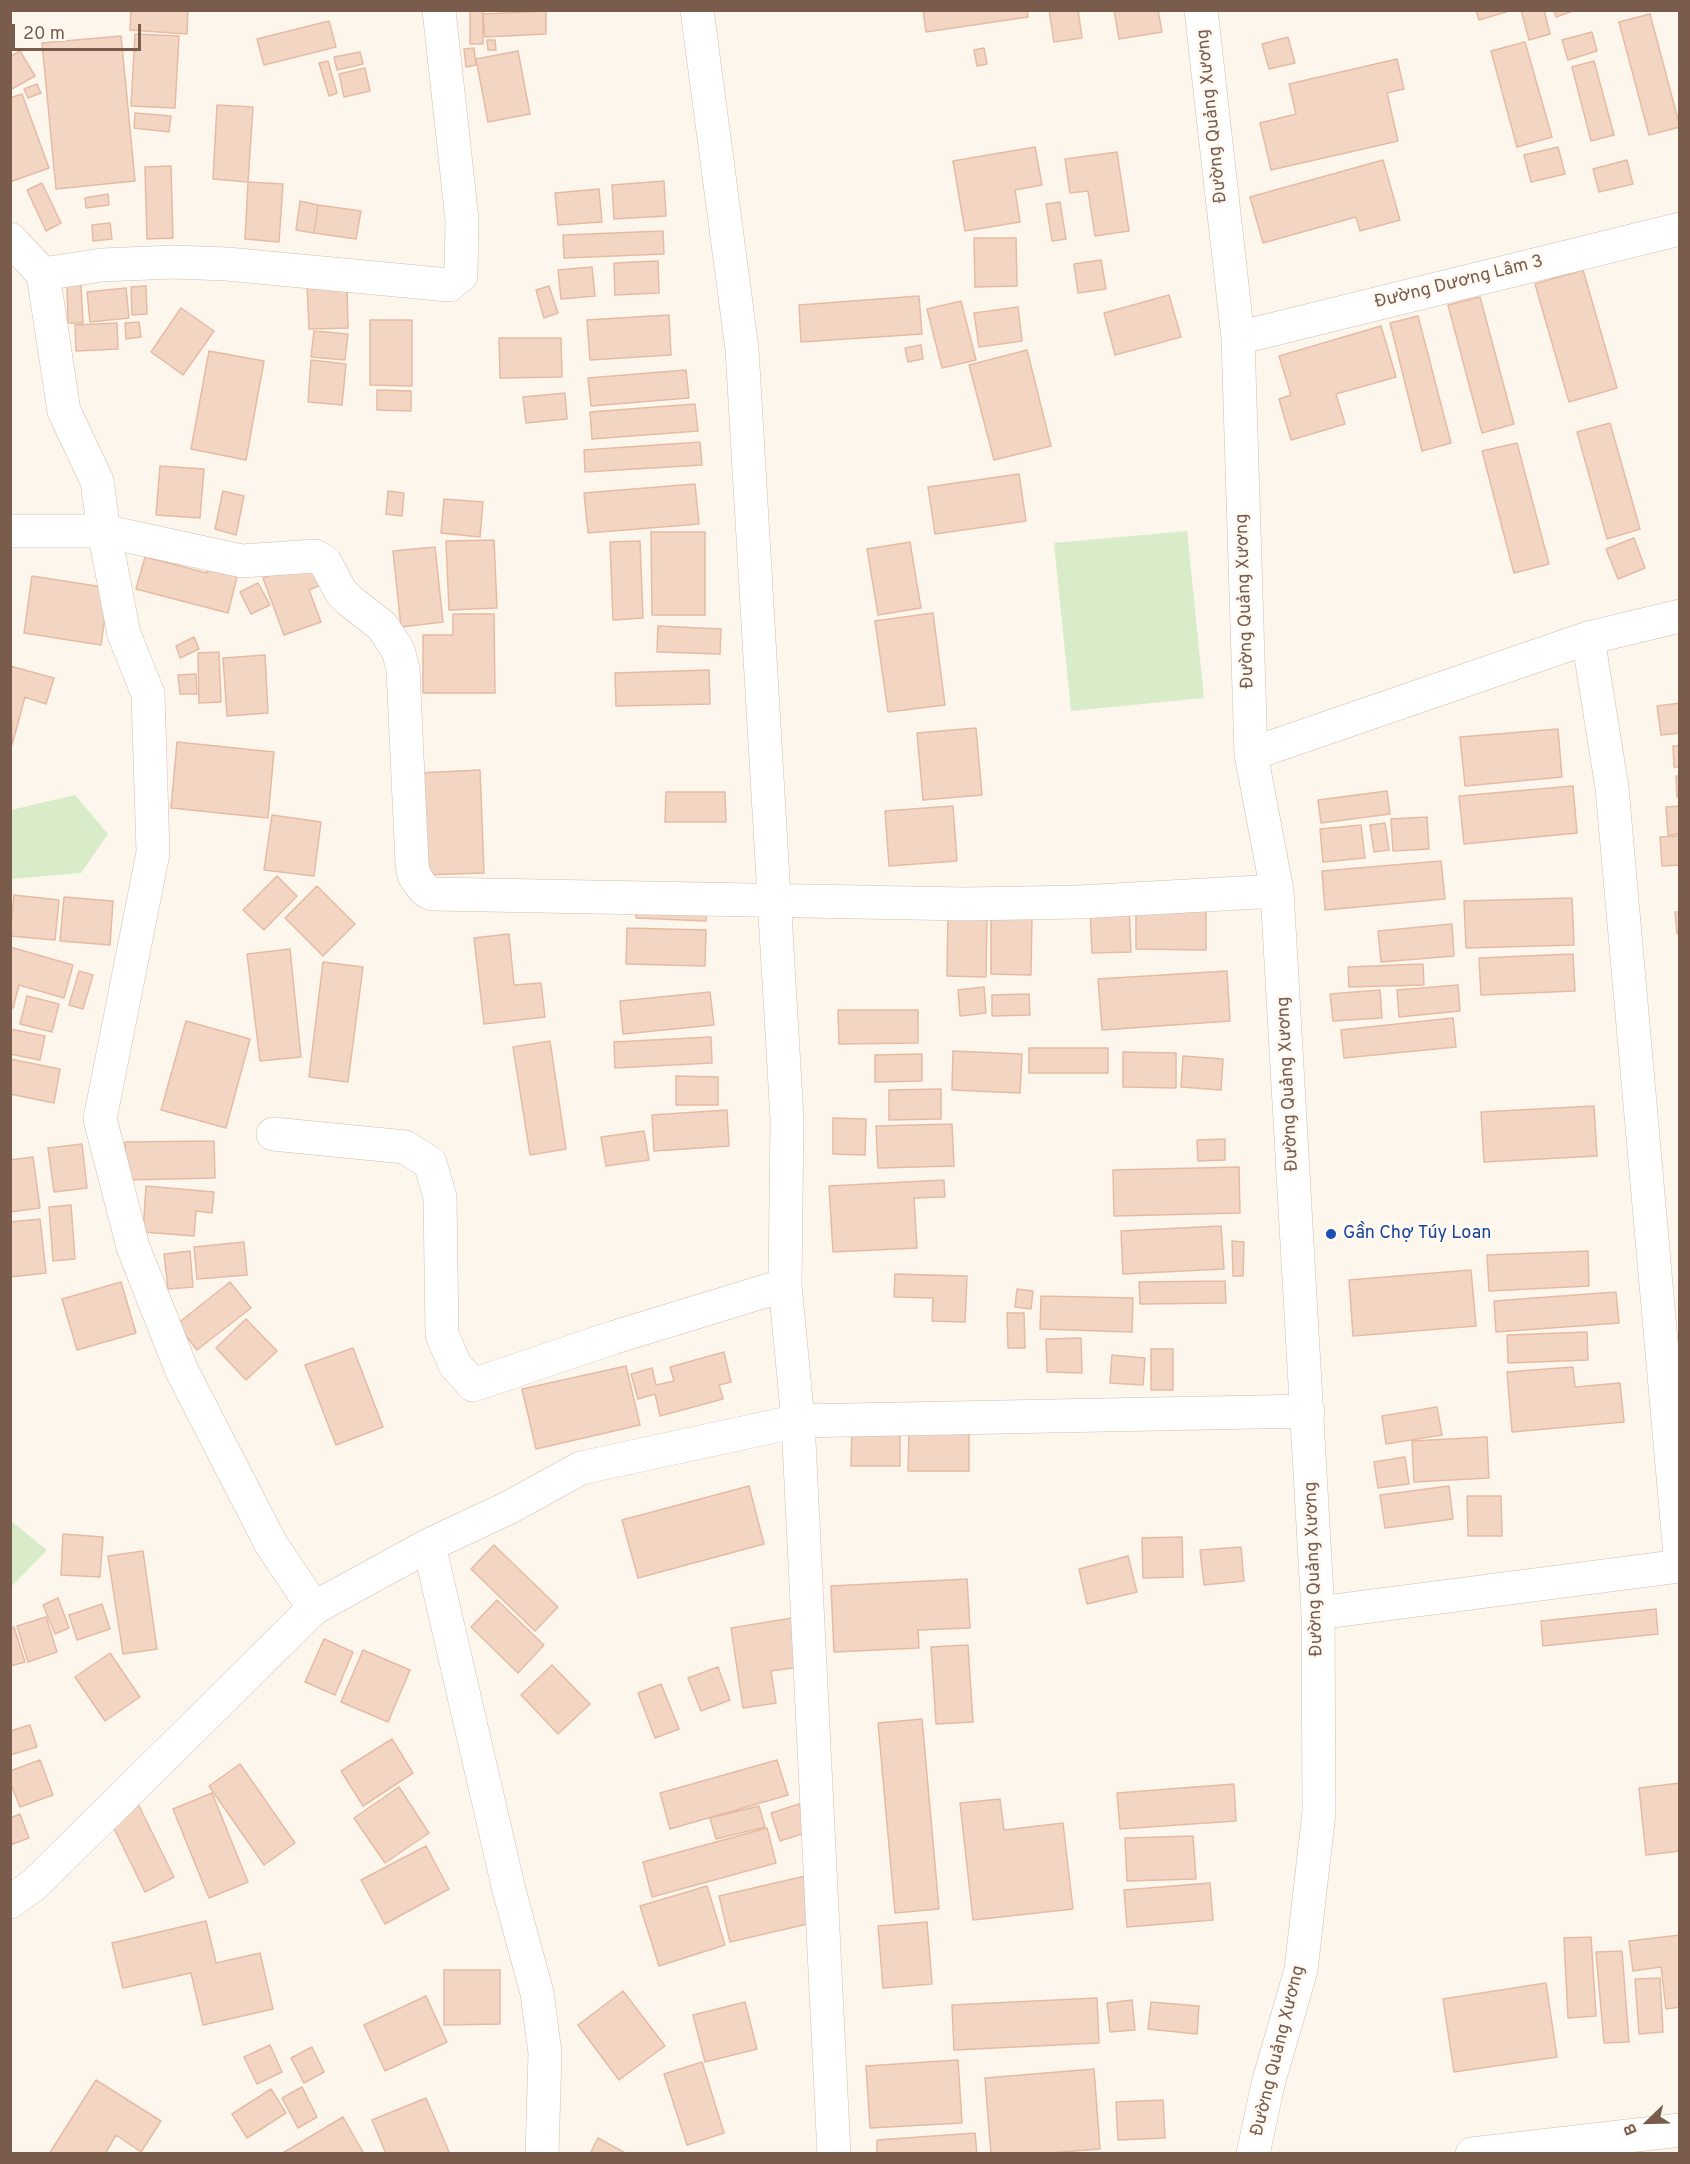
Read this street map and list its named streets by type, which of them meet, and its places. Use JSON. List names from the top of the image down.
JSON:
{
  "streets": {
    "street": ["Đường Quảng Xương", "Đường Dương Lâm 3"]
  },
  "crossings": [
    ["Đường Quảng Xương", "Đường Dương Lâm 3"]
  ],
  "places": ["Gần Chợ Túy Loan"],
  "scale_bar": "20 m",
  "north": "bottom left"
}
